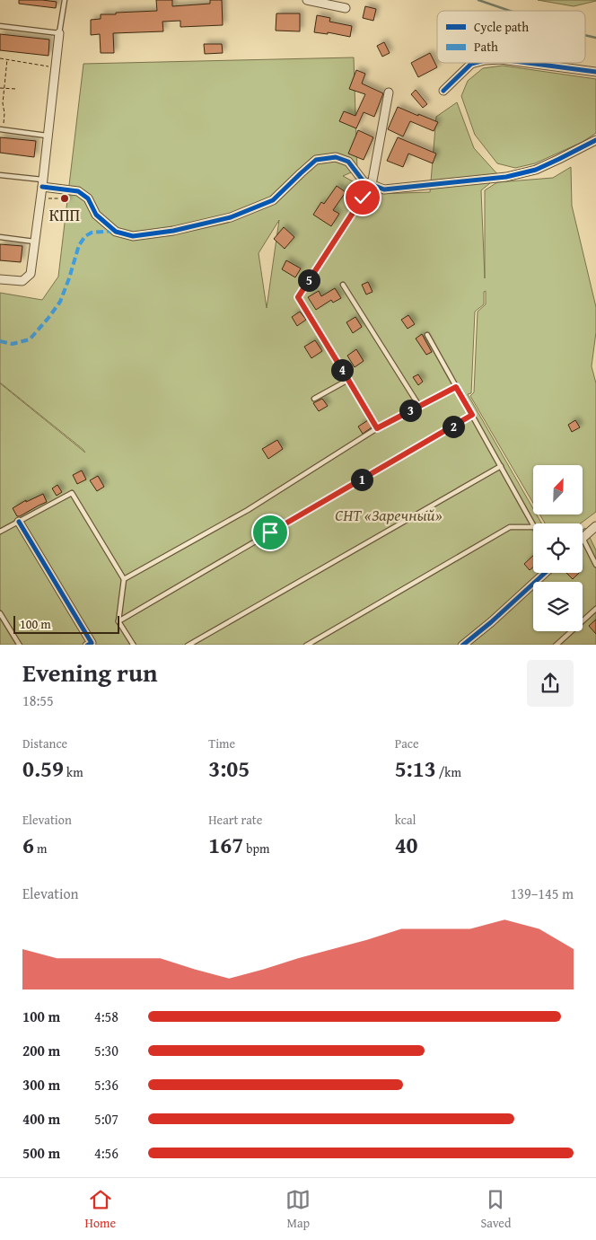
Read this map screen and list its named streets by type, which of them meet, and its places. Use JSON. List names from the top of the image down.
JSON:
{
  "parks": ["СНТ «Заречный»"],
  "places": ["КПП"],
  "legend": ["Cycle path", "Path"],
  "scale_bar": "100 m",
  "north": "top right",
  "page": {
    "pins": [
      "5",
      "4",
      "3",
      "2",
      "1"
    ],
    "scale": "100 m",
    "heading": ["Evening run", "18:55"],
    "stats": [
      ["Distance", "0.59 km"],
      ["Time", "3:05"],
      ["Pace", "5:13 /km"],
      ["Elevation", "6 m"],
      ["Heart rate", "167 bpm"],
      ["kcal", "40"]
    ],
    "chart": ["Elevation", "139–145 m"],
    "list": [
      {
        "name": "100 m",
        "note": "4:58"
      },
      {
        "name": "200 m",
        "note": "5:30"
      },
      {
        "name": "300 m",
        "note": "5:36"
      },
      {
        "name": "400 m",
        "note": "5:07"
      },
      {
        "name": "500 m",
        "note": "4:56"
      }
    ],
    "tabs": ["Home", "Map", "Saved"]
  }
}
